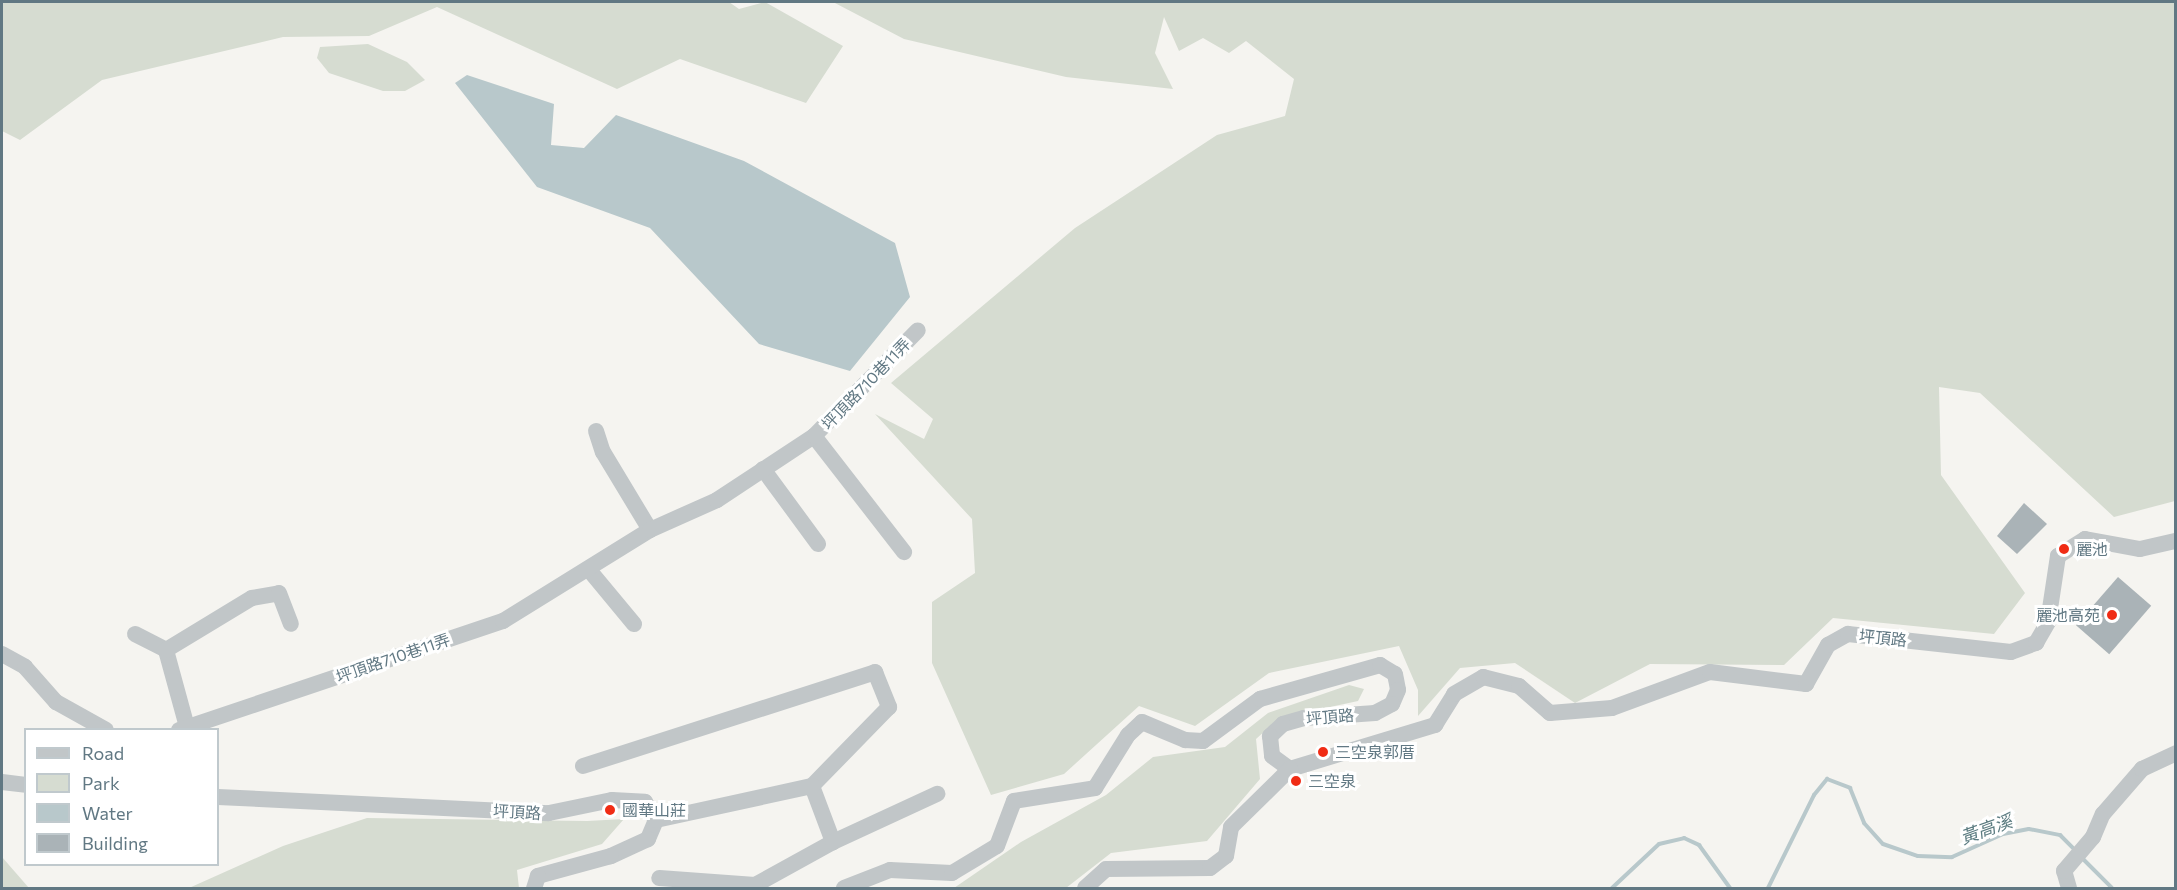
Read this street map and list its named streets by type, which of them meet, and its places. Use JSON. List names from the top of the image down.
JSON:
{
  "streets": {
    "street": ["坪頂路710巷11弄", "坪頂路"]
  },
  "water": ["黃高溪"],
  "places": [
    "麗池",
    "麗池高苑",
    "三空泉郭厝",
    "三空泉",
    "國華山莊"
  ],
  "legend": [
    "Road",
    "Park",
    "Water",
    "Building"
  ]
}
